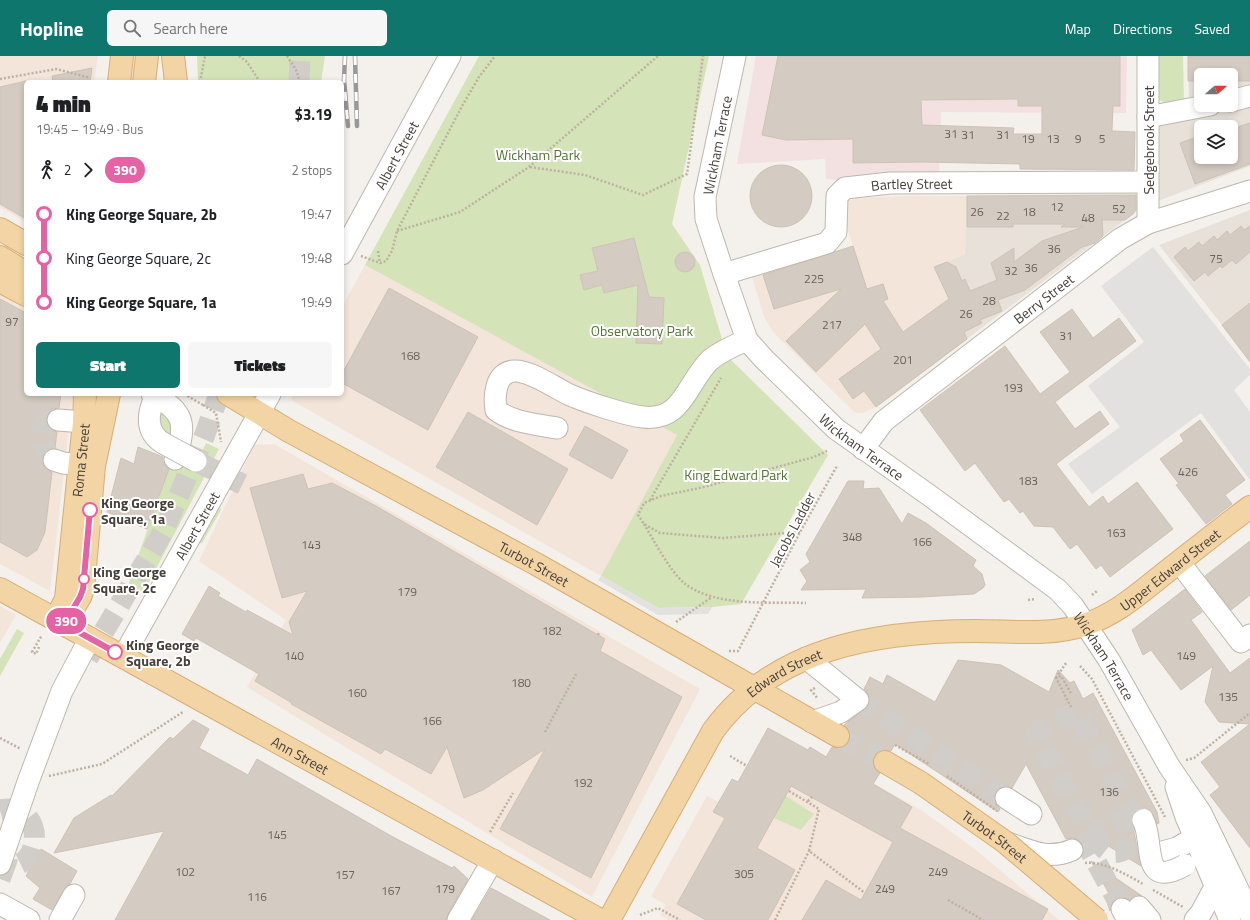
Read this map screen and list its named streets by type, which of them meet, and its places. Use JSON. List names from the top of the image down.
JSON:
{
  "streets": {
    "main road": [
      "Roma Street",
      "Turbot Street",
      "Upper Edward Street",
      "Edward Street",
      "Ann Street"
    ],
    "street": [
      "Sedgebrook Street",
      "Wickham Terrace",
      "Albert Street",
      "Bartley Street",
      "Berry Street"
    ],
    "path": ["Jacobs Ladder"]
  },
  "crossings": [
    ["Sedgebrook Street", "Bartley Street"],
    ["Sedgebrook Street", "Berry Street"],
    ["Wickham Terrace", "Bartley Street"],
    ["Wickham Terrace", "Berry Street"],
    ["Wickham Terrace", "Upper Edward Street"],
    ["Wickham Terrace", "Edward Street"],
    ["Albert Street", "Turbot Street"],
    ["Albert Street", "Ann Street"],
    ["Roma Street", "Ann Street"],
    ["Turbot Street", "Edward Street"],
    ["Upper Edward Street", "Edward Street"]
  ],
  "parks": ["Wickham Park", "Observatory Park", "King Edward Park"],
  "places": ["King George Square, 1a", "King George Square, 2c", "King George Square, 2b"],
  "lines": ["bus line 390"],
  "house_numbers": [
    "31",
    "31",
    "31",
    "19",
    "13",
    "9",
    "5",
    "12",
    "52",
    "26",
    "18",
    "22",
    "48",
    "36",
    "75",
    "36",
    "32",
    "225",
    "28",
    "26",
    "97",
    "217",
    "31",
    "168",
    "201",
    "193",
    "426",
    "183",
    "163",
    "348",
    "166",
    "143",
    "179",
    "182",
    "140",
    "149",
    "180",
    "160",
    "135",
    "166",
    "192",
    "136",
    "145",
    "102",
    "249",
    "305",
    "157",
    "179",
    "249",
    "167",
    "116"
  ],
  "north": "right",
  "page": {
    "header": "Hopline",
    "search": "Search here",
    "nav": ["Map", "Directions", "Saved"],
    "on_map": "390",
    "heading": ["4 min", "19:45 – 19:49 · Bus", "$3.19"],
    "legs": ["2", "390", "2 stops"],
    "list": [
      {
        "name": "King George Square, 2b",
        "value": "19:47"
      },
      {
        "name": "King George Square, 2c",
        "value": "19:48"
      },
      {
        "name": "King George Square, 1a",
        "value": "19:49"
      }
    ],
    "buttons": ["Start", "Tickets"]
  }
}
